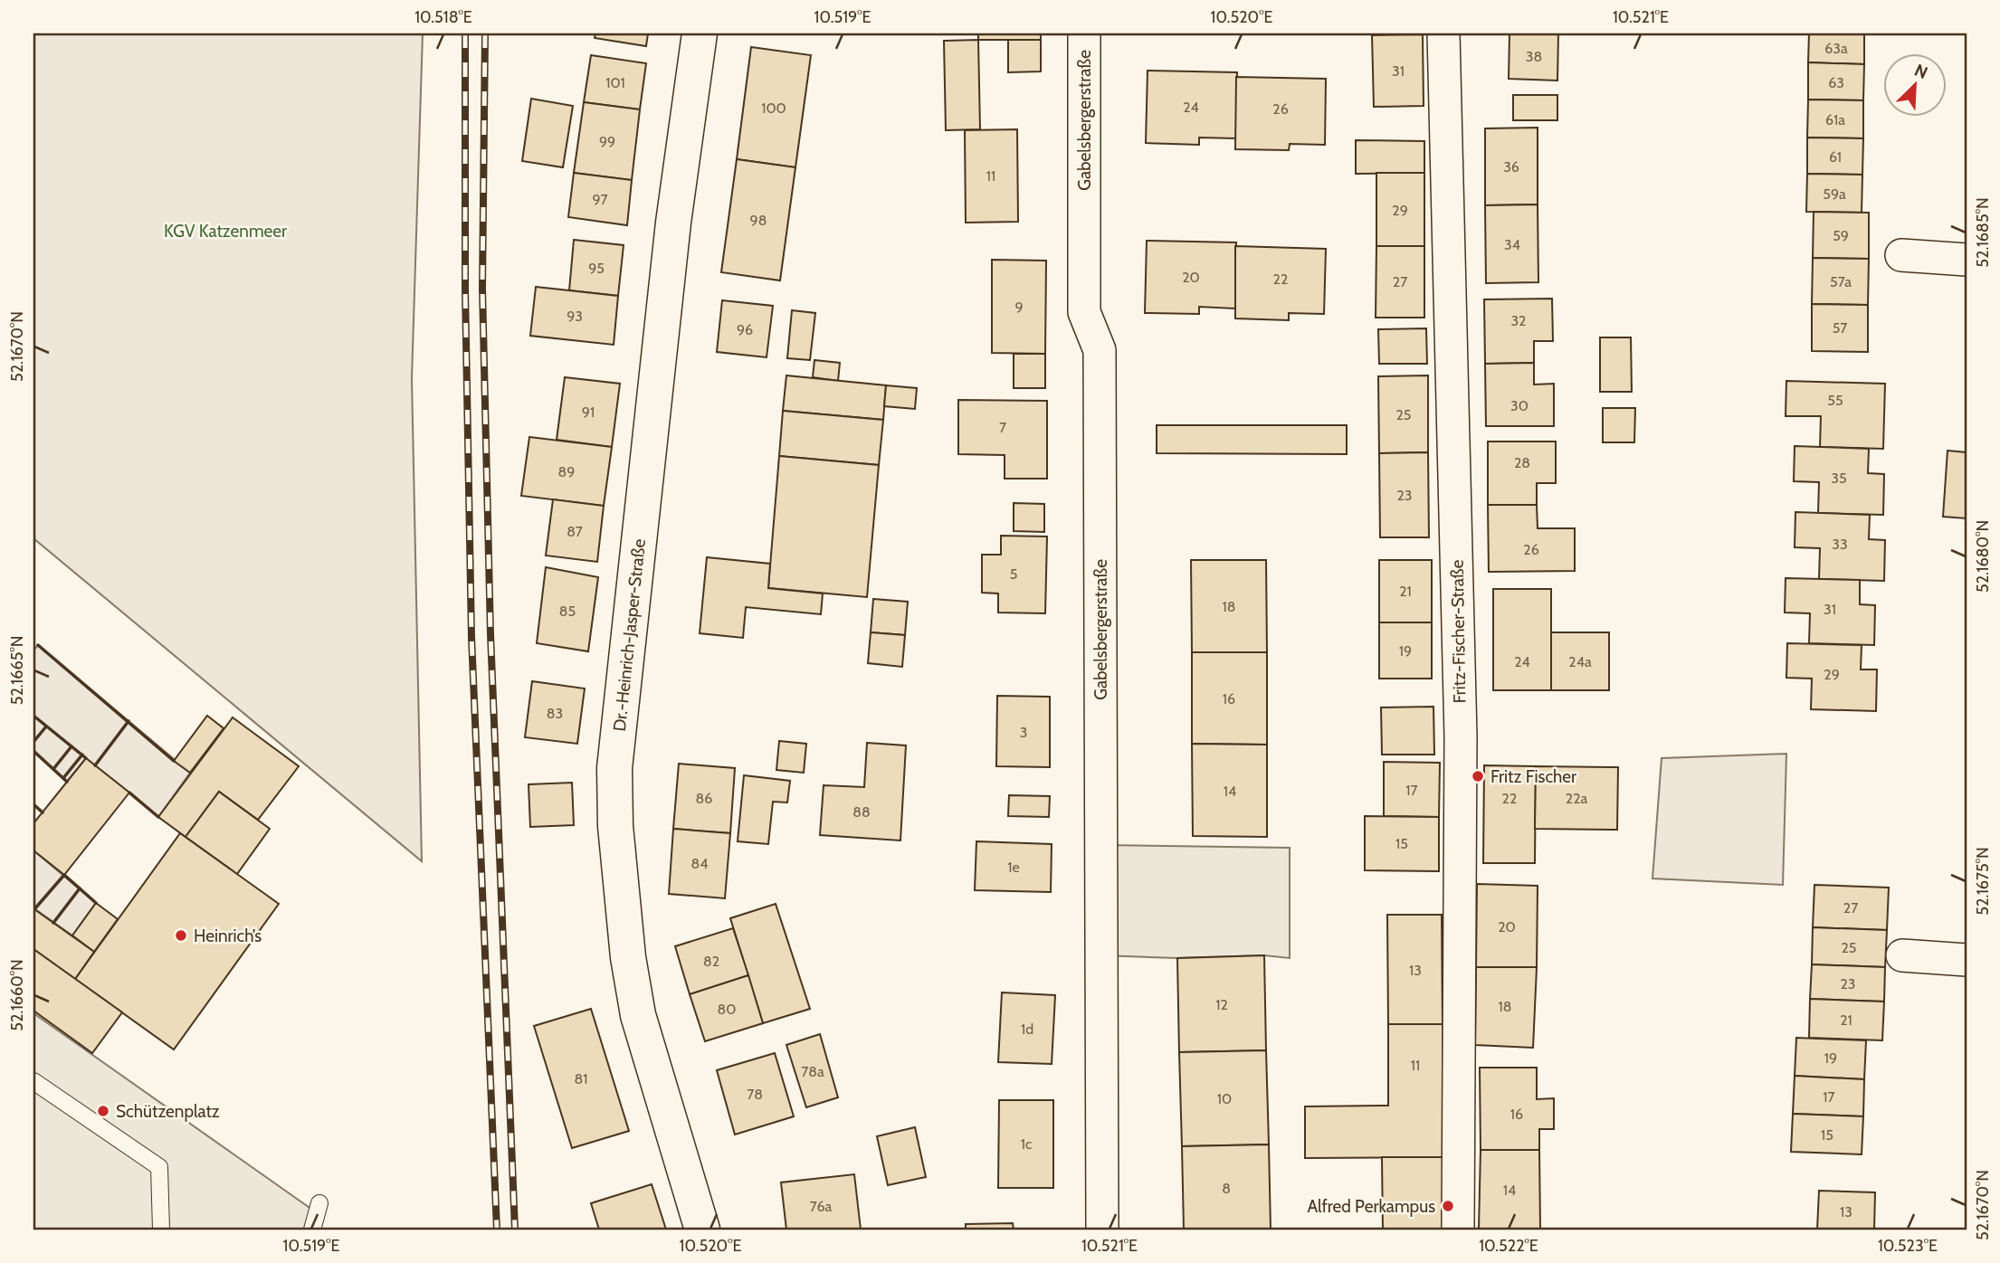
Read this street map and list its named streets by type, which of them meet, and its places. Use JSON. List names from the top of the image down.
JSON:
{
  "streets": {
    "street": ["Gabelsbergerstraße", "Fritz-Fischer-Straße", "Dr.-Heinrich-Jasper-Straße"]
  },
  "parks": ["KGV Katzenmeer"],
  "places": [
    "Fritz Fischer",
    "Heinrich’s",
    "Schützenplatz",
    "Alfred Perkampus"
  ],
  "house_numbers": [
    "63a",
    "38",
    "31",
    "101",
    "63",
    "24",
    "100",
    "26",
    "61a",
    "99",
    "61",
    "36",
    "11",
    "59a",
    "97",
    "29",
    "98",
    "59",
    "34",
    "95",
    "20",
    "22",
    "27",
    "57a",
    "9",
    "93",
    "32",
    "57",
    "96",
    "55",
    "30",
    "91",
    "25",
    "7",
    "28",
    "89",
    "35",
    "23",
    "87",
    "33",
    "26",
    "5",
    "21",
    "18",
    "31",
    "85",
    "19",
    "24",
    "24a",
    "29",
    "16",
    "83",
    "3",
    "17",
    "14",
    "86",
    "22",
    "22a",
    "88",
    "15",
    "84",
    "1e",
    "27",
    "20",
    "25",
    "82",
    "13",
    "23",
    "12",
    "18",
    "80",
    "21",
    "1d",
    "19",
    "11",
    "78a",
    "81",
    "78",
    "17",
    "10",
    "16",
    "15",
    "1c",
    "8",
    "14",
    "76a",
    "13"
  ],
  "north": "top right",
  "coordinates": [
    "10.518°E",
    "10.519°E",
    "10.520°E",
    "10.521°E",
    "52.1685°N",
    "52.1670°N",
    "52.1680°N",
    "52.1665°N",
    "52.1675°N",
    "52.1660°N",
    "10.522°E",
    "10.523°E"
  ]
}
